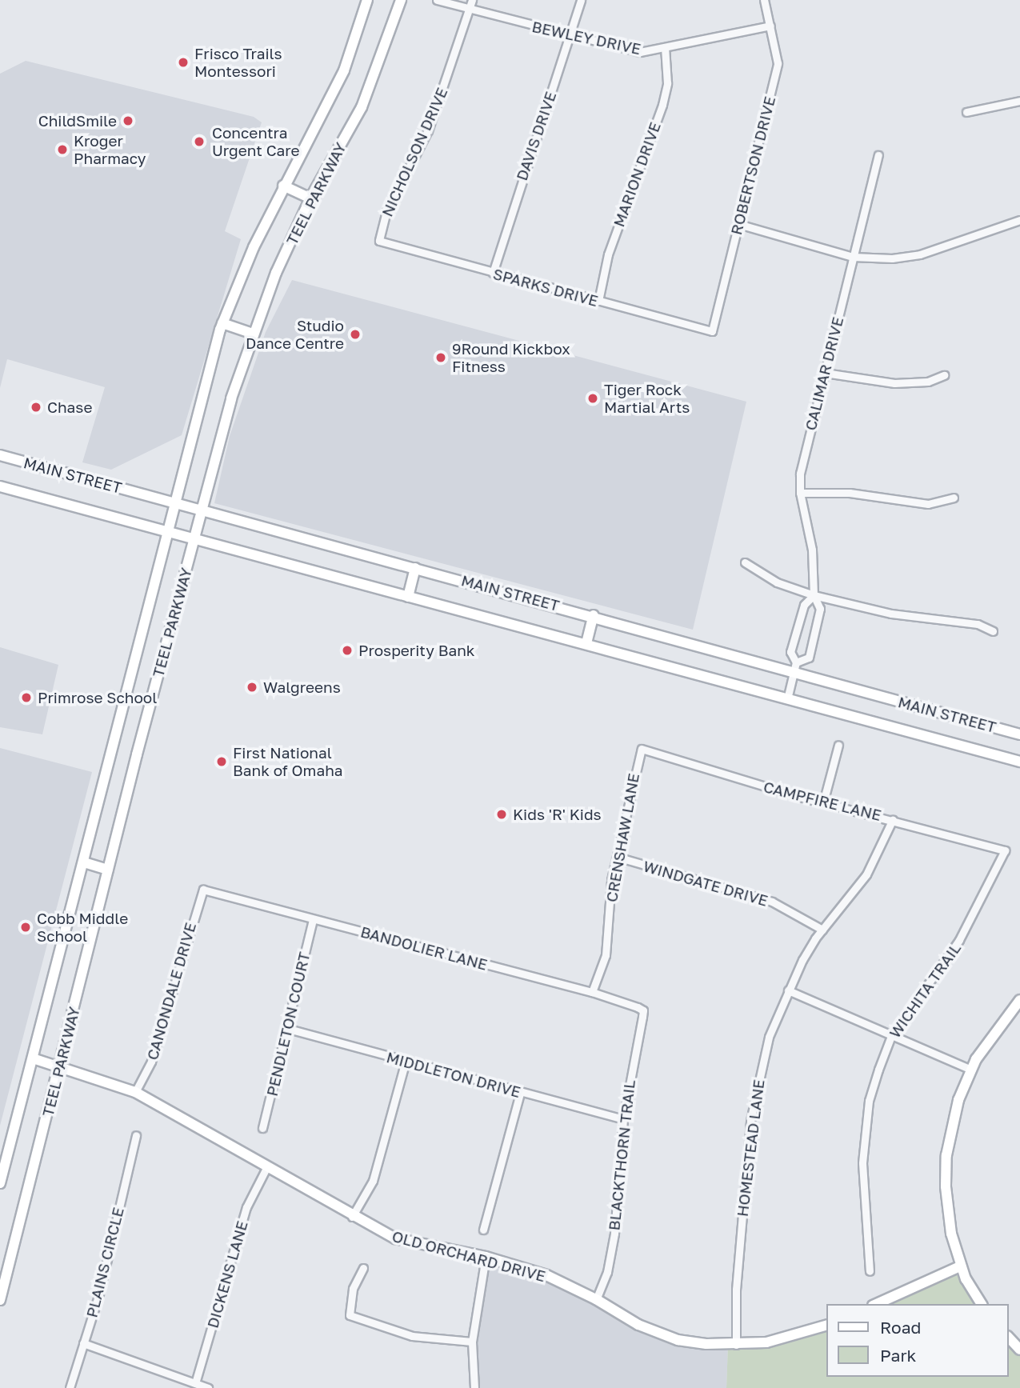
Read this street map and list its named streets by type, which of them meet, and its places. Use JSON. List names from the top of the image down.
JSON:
{
  "streets": {
    "main road": ["TEEL PARKWAY", "MAIN STREET", "OLD ORCHARD DRIVE"],
    "street": [
      "BEWLEY DRIVE",
      "DAVIS DRIVE",
      "NICHOLSON DRIVE",
      "ROBERTSON DRIVE",
      "MARION DRIVE",
      "SPARKS DRIVE",
      "CALIMAR DRIVE",
      "CAMPFIRE LANE",
      "CRENSHAW LANE",
      "WINDGATE DRIVE",
      "BANDOLIER LANE",
      "WICHITA TRAIL",
      "CANONDALE DRIVE",
      "PENDLETON COURT",
      "MIDDLETON DRIVE",
      "HOMESTEAD LANE",
      "BLACKTHORN TRAIL",
      "PLAINS CIRCLE",
      "DICKENS LANE"
    ]
  },
  "crossings": [
    ["BEWLEY DRIVE", "DAVIS DRIVE"],
    ["BEWLEY DRIVE", "NICHOLSON DRIVE"],
    ["BEWLEY DRIVE", "ROBERTSON DRIVE"],
    ["BEWLEY DRIVE", "MARION DRIVE"],
    ["DAVIS DRIVE", "SPARKS DRIVE"],
    ["NICHOLSON DRIVE", "SPARKS DRIVE"],
    ["ROBERTSON DRIVE", "SPARKS DRIVE"],
    ["MARION DRIVE", "SPARKS DRIVE"],
    ["TEEL PARKWAY", "MAIN STREET"],
    ["TEEL PARKWAY", "OLD ORCHARD DRIVE"],
    ["CALIMAR DRIVE", "MAIN STREET"],
    ["CAMPFIRE LANE", "CRENSHAW LANE"],
    ["CAMPFIRE LANE", "WICHITA TRAIL"],
    ["CAMPFIRE LANE", "HOMESTEAD LANE"],
    ["CRENSHAW LANE", "WINDGATE DRIVE"],
    ["CRENSHAW LANE", "BANDOLIER LANE"],
    ["WINDGATE DRIVE", "HOMESTEAD LANE"],
    ["BANDOLIER LANE", "CANONDALE DRIVE"],
    ["BANDOLIER LANE", "PENDLETON COURT"],
    ["BANDOLIER LANE", "BLACKTHORN TRAIL"],
    ["CANONDALE DRIVE", "OLD ORCHARD DRIVE"],
    ["PENDLETON COURT", "MIDDLETON DRIVE"],
    ["MIDDLETON DRIVE", "BLACKTHORN TRAIL"],
    ["HOMESTEAD LANE", "OLD ORCHARD DRIVE"],
    ["BLACKTHORN TRAIL", "OLD ORCHARD DRIVE"],
    ["OLD ORCHARD DRIVE", "DICKENS LANE"]
  ],
  "places": [
    "Frisco Trails Montessori",
    "ChildSmile",
    "Concentra Urgent Care",
    "Kroger Pharmacy",
    "Studio Dance Centre",
    "9Round Kickbox Fitness",
    "Tiger Rock Martial Arts",
    "Chase",
    "Prosperity Bank",
    "Walgreens",
    "Primrose School",
    "First National Bank of Omaha",
    "Kids 'R' Kids",
    "Cobb Middle School"
  ],
  "legend": ["Road", "Park"]
}
